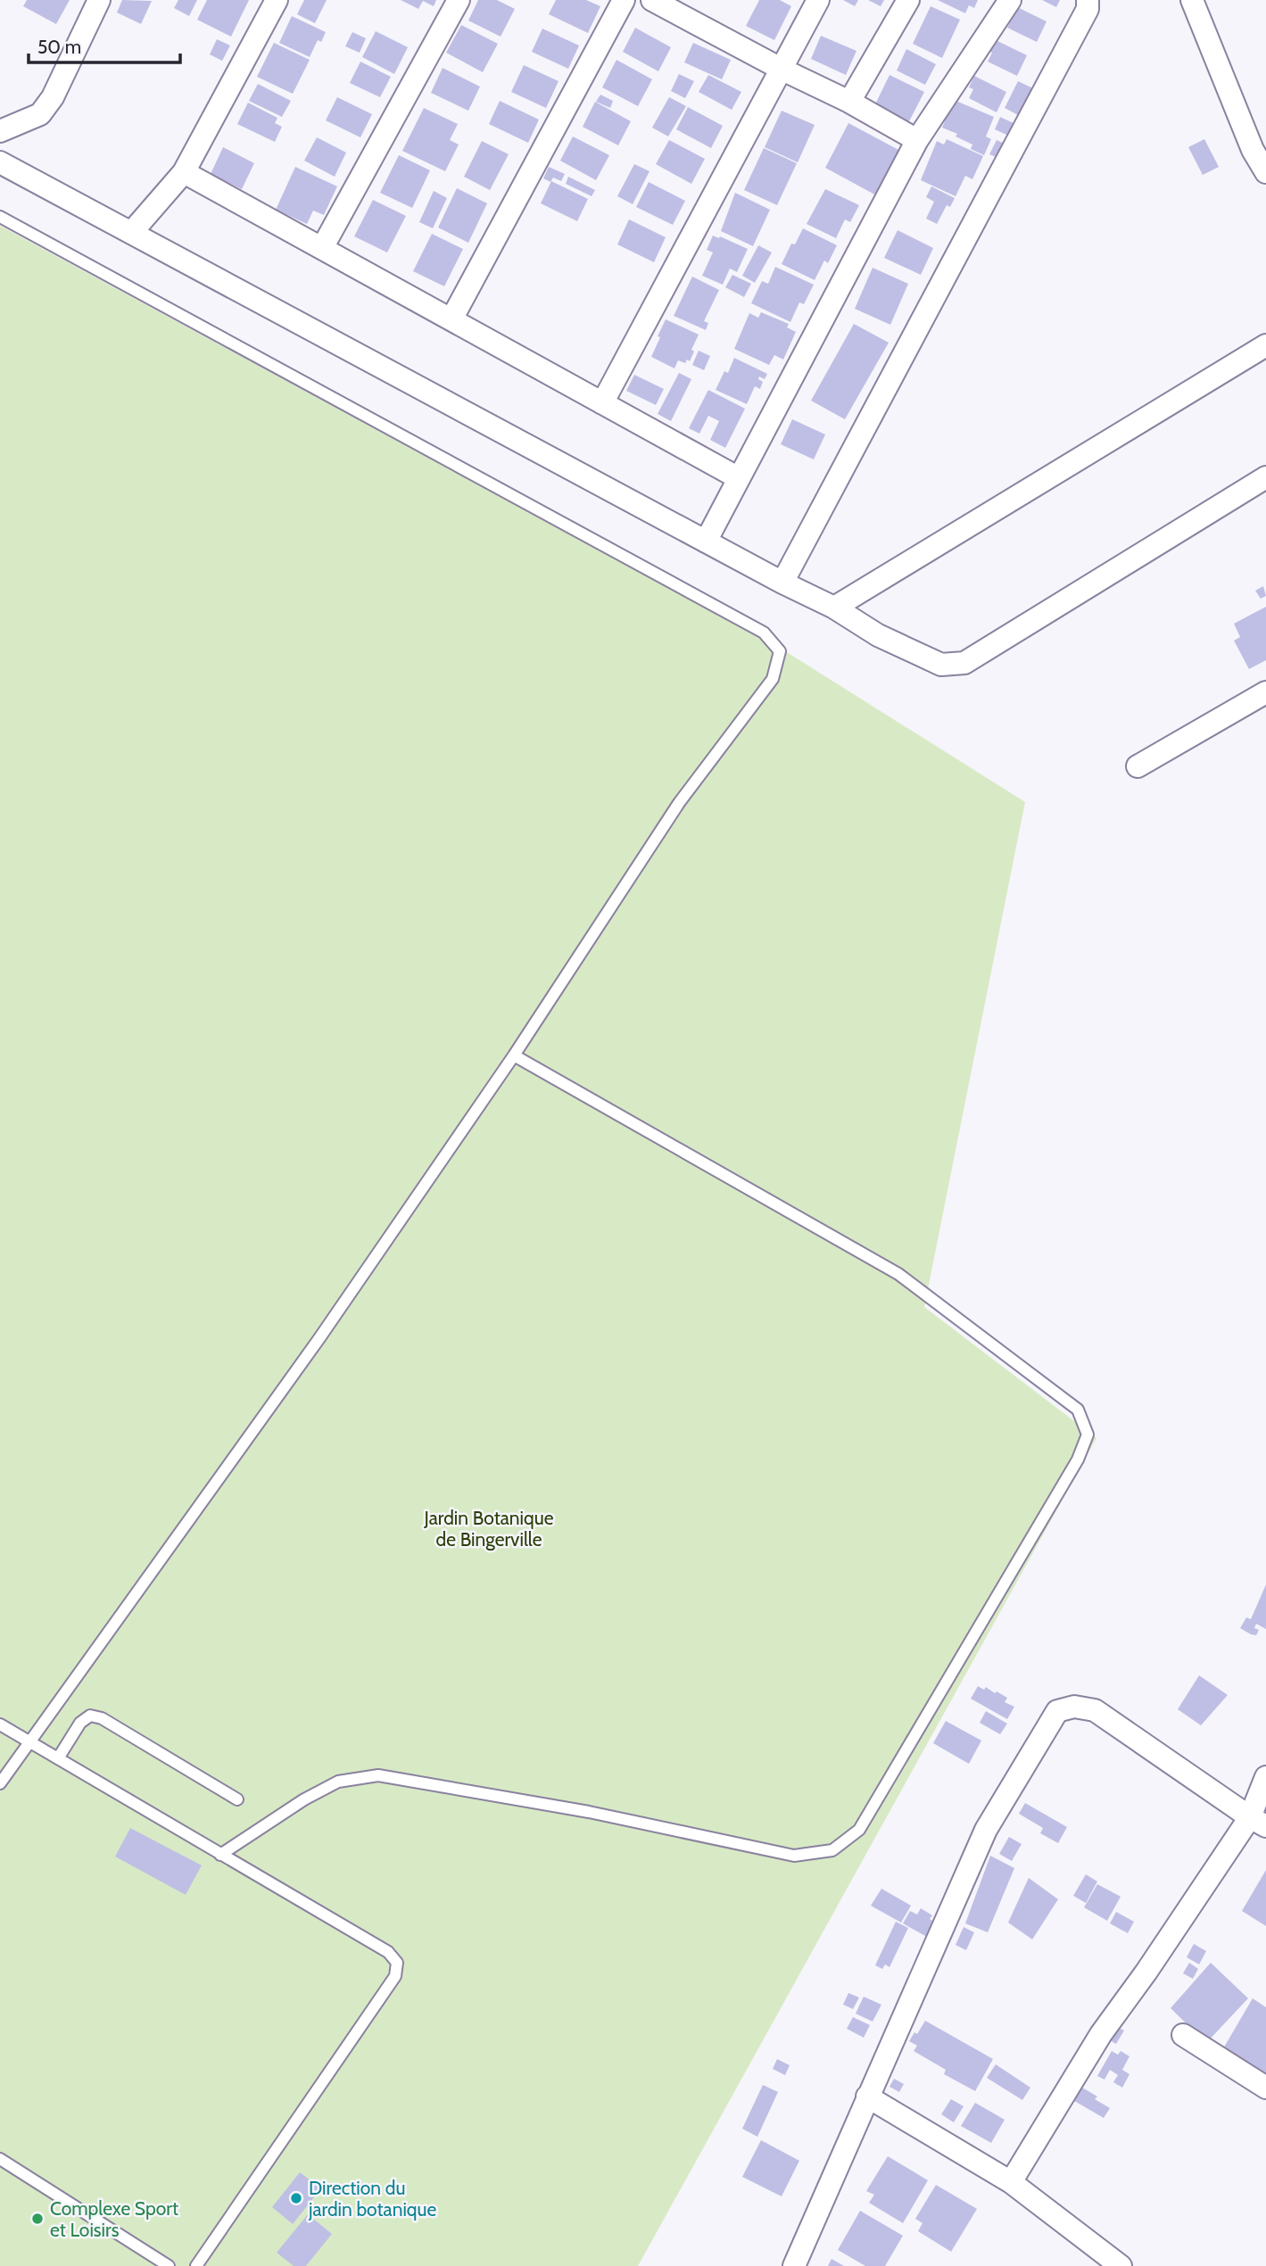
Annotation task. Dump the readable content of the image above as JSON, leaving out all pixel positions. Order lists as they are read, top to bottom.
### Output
{
  "parks": ["Jardin Botanique de Bingerville"],
  "places": ["Direction du jardin botanique", "Complexe Sport et Loisirs"],
  "scale_bar": "50 m"
}
